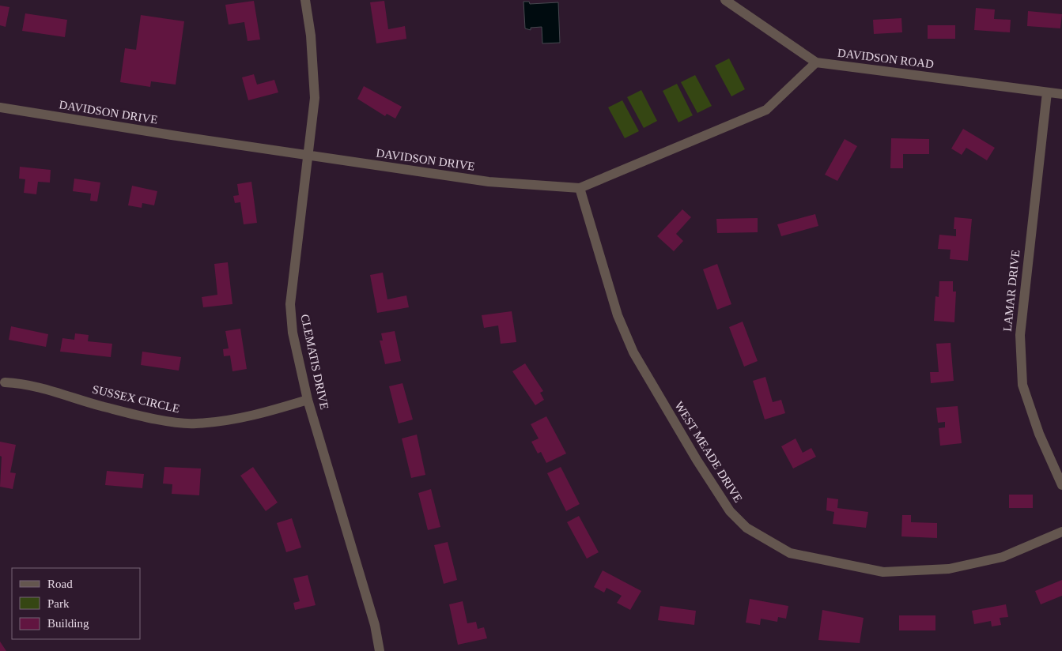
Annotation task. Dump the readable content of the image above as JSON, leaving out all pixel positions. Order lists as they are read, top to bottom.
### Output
{
  "streets": {
    "street": [
      "DAVIDSON ROAD",
      "DAVIDSON DRIVE",
      "LAMAR DRIVE",
      "CLEMATIS DRIVE",
      "SUSSEX CIRCLE",
      "WEST MEADE DRIVE"
    ]
  },
  "crossings": [
    ["DAVIDSON ROAD", "DAVIDSON DRIVE"],
    ["DAVIDSON ROAD", "LAMAR DRIVE"],
    ["DAVIDSON DRIVE", "CLEMATIS DRIVE"],
    ["DAVIDSON DRIVE", "WEST MEADE DRIVE"],
    ["CLEMATIS DRIVE", "SUSSEX CIRCLE"]
  ],
  "legend": ["Road", "Park", "Building"]
}
